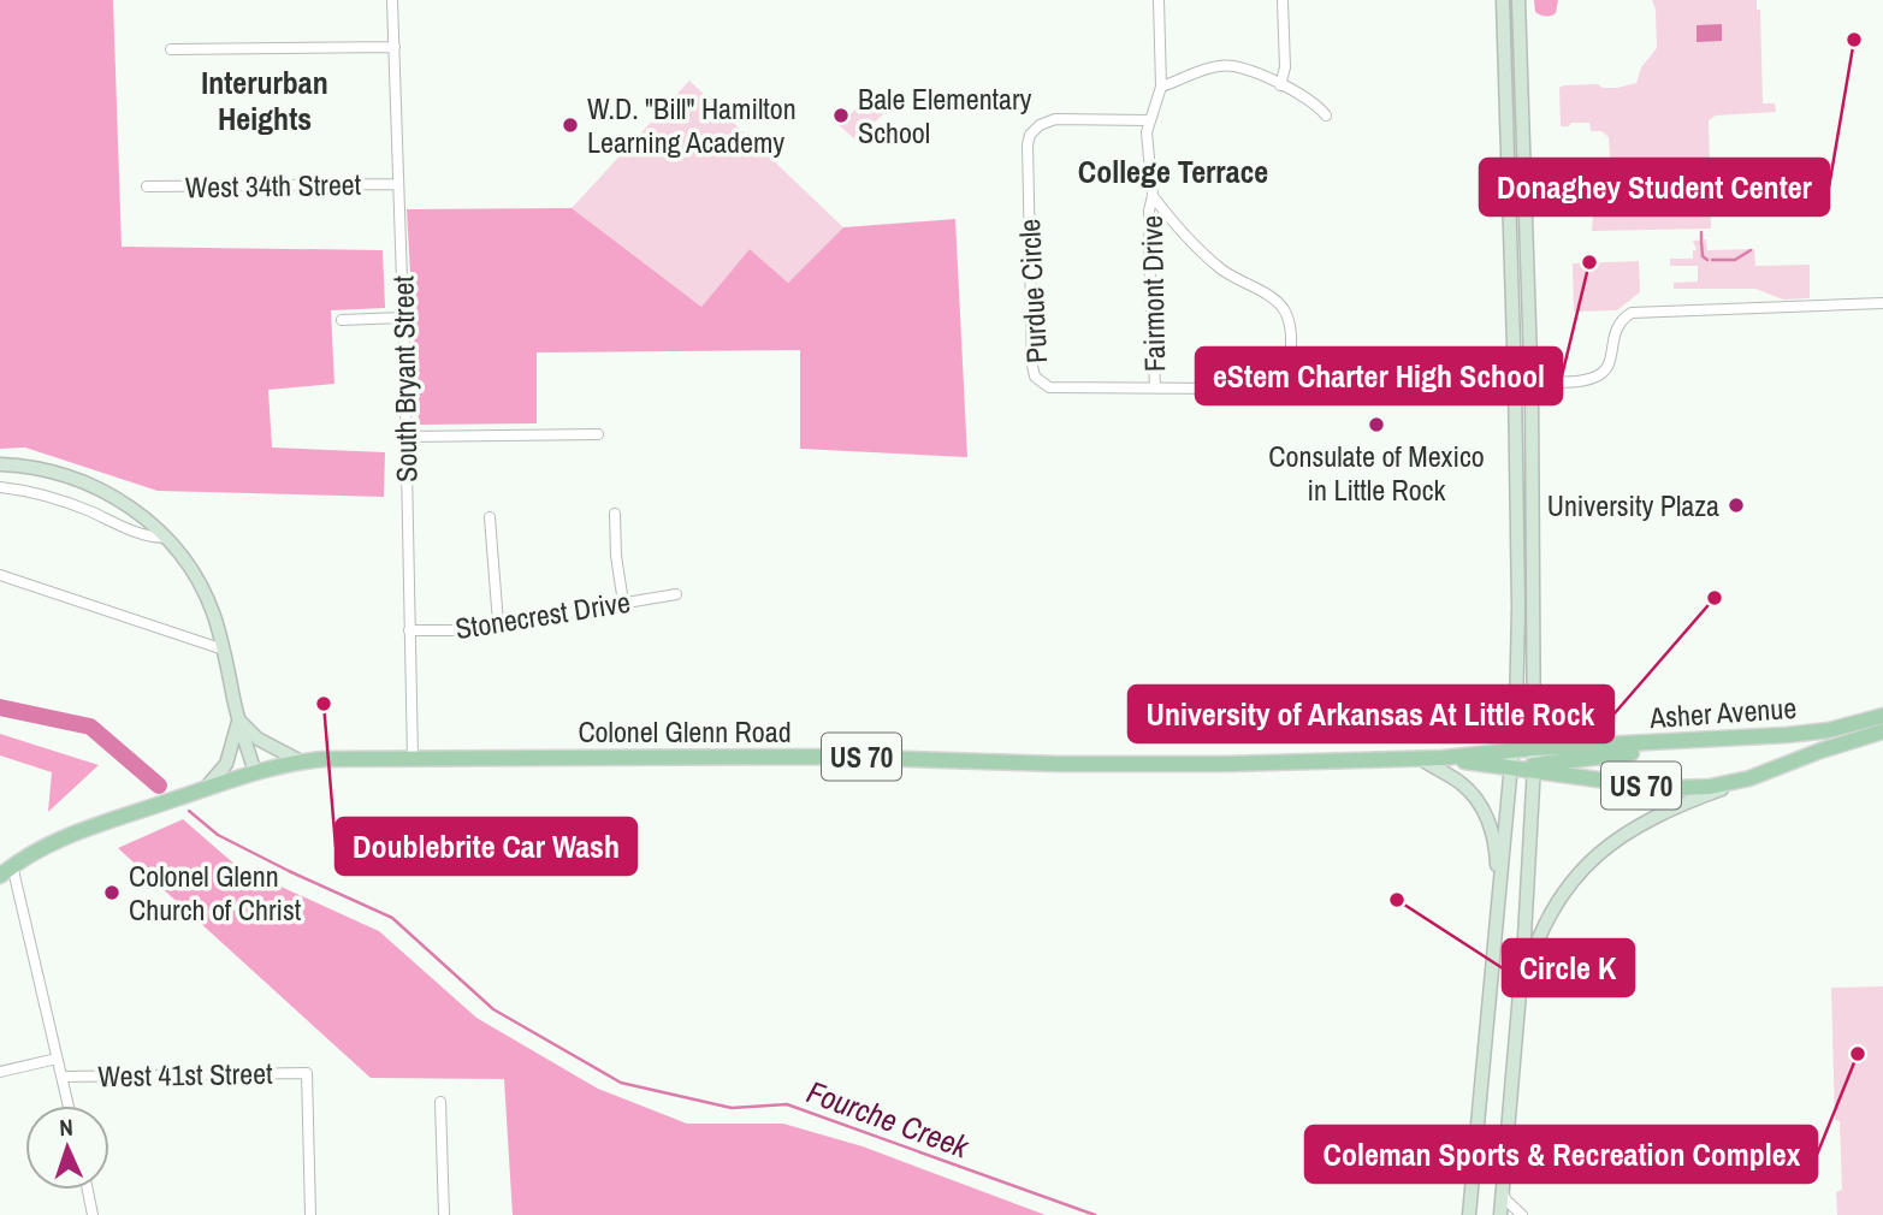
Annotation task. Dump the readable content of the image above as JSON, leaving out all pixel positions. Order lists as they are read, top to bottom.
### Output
{
  "streets": {
    "main road": ["Asher Avenue", "Colonel Glenn Road", "US 70"],
    "street": [
      "West 34th Street",
      "Purdue Circle",
      "Fairmont Drive",
      "South Bryant Street",
      "Stonecrest Drive",
      "West 41st Street"
    ]
  },
  "crossings": [
    ["West 34th Street", "South Bryant Street"],
    ["Purdue Circle", "Fairmont Drive"],
    ["South Bryant Street", "Stonecrest Drive"],
    ["South Bryant Street", "Colonel Glenn Road"],
    ["Asher Avenue", "Colonel Glenn Road"]
  ],
  "districts": ["Interurban Heights", "College Terrace"],
  "water": ["Fourche Creek"],
  "places": [
    "Donaghey Student Center",
    "Bale Elementary School",
    "W.D. \"Bill\" Hamilton Learning Academy",
    "eStem Charter High School",
    "Consulate of Mexico in Little Rock",
    "University Plaza",
    "University of Arkansas At Little Rock",
    "Doublebrite Car Wash",
    "Colonel Glenn Church of Christ",
    "Circle K",
    "Coleman Sports & Recreation Complex"
  ],
  "north": "top"
}
